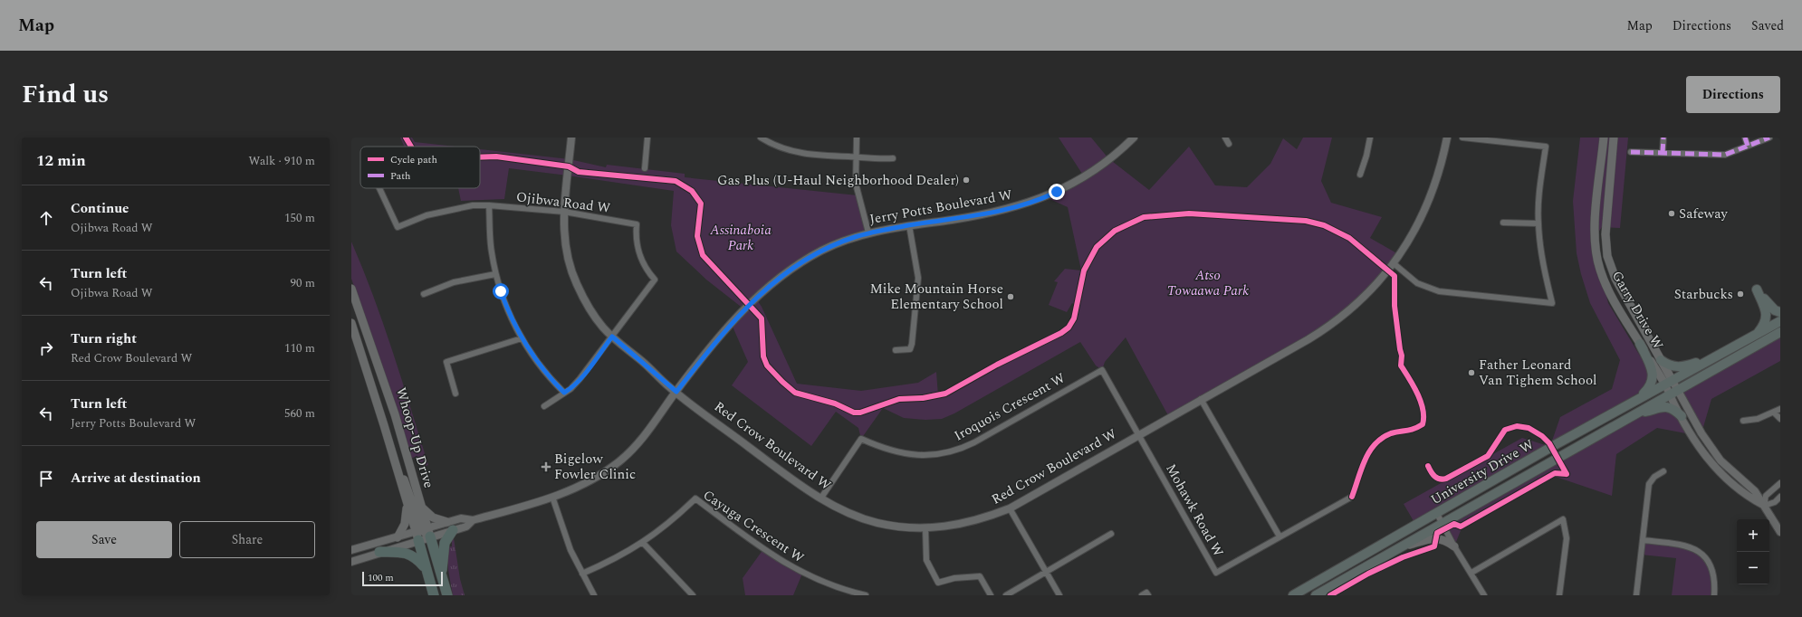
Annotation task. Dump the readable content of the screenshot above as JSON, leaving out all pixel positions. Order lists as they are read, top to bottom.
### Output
{
  "streets": {
    "highway": ["Whoop-Up Drive"],
    "main road": ["Garry Drive W", "University Drive W"],
    "street": [
      "Ojibwa Road W",
      "Jerry Potts Boulevard W",
      "Iroquois Crescent W",
      "Red Crow Boulevard W",
      "Mohawk Road W",
      "Cayuga Crescent W"
    ]
  },
  "crossings": [
    ["Ojibwa Road W", "Red Crow Boulevard W"],
    ["Jerry Potts Boulevard W", "Whoop-Up Drive"],
    ["Jerry Potts Boulevard W", "Red Crow Boulevard W"],
    ["Garry Drive W", "University Drive W"],
    ["Iroquois Crescent W", "Red Crow Boulevard W"],
    ["Iroquois Crescent W", "Mohawk Road W"],
    ["Red Crow Boulevard W", "Mohawk Road W"]
  ],
  "parks": ["Assinaboia Park", "Atso Towaawa Park"],
  "places": {
    "other": [
      "Gas Plus (U-Haul Neighborhood Dealer)",
      "Safeway",
      "Starbucks",
      "Mike Mountain Horse Elementary School",
      "Father Leonard Van Tighem School"
    ],
    "health": ["Bigelow Fowler Clinic"]
  },
  "legend": ["Cycle path", "Path"],
  "scale_bar": "100 m",
  "page": {
    "header": "Map",
    "nav": ["Map", "Directions", "Saved"],
    "title": "Find us",
    "buttons": [
      "Directions",
      ["Save", "Share"]
    ],
    "heading": ["12 min", "Walk · 910 m"],
    "list": [
      ["Continue", "Ojibwa Road W", "150 m"],
      ["Turn left", "Ojibwa Road W", "90 m"],
      ["Turn right", "Red Crow Boulevard W", "110 m"],
      ["Turn left", "Jerry Potts Boulevard W", "560 m"],
      "Arrive at destination"
    ],
    "map_buttons": ["+", "−"],
    "scale": "100 m"
  }
}
